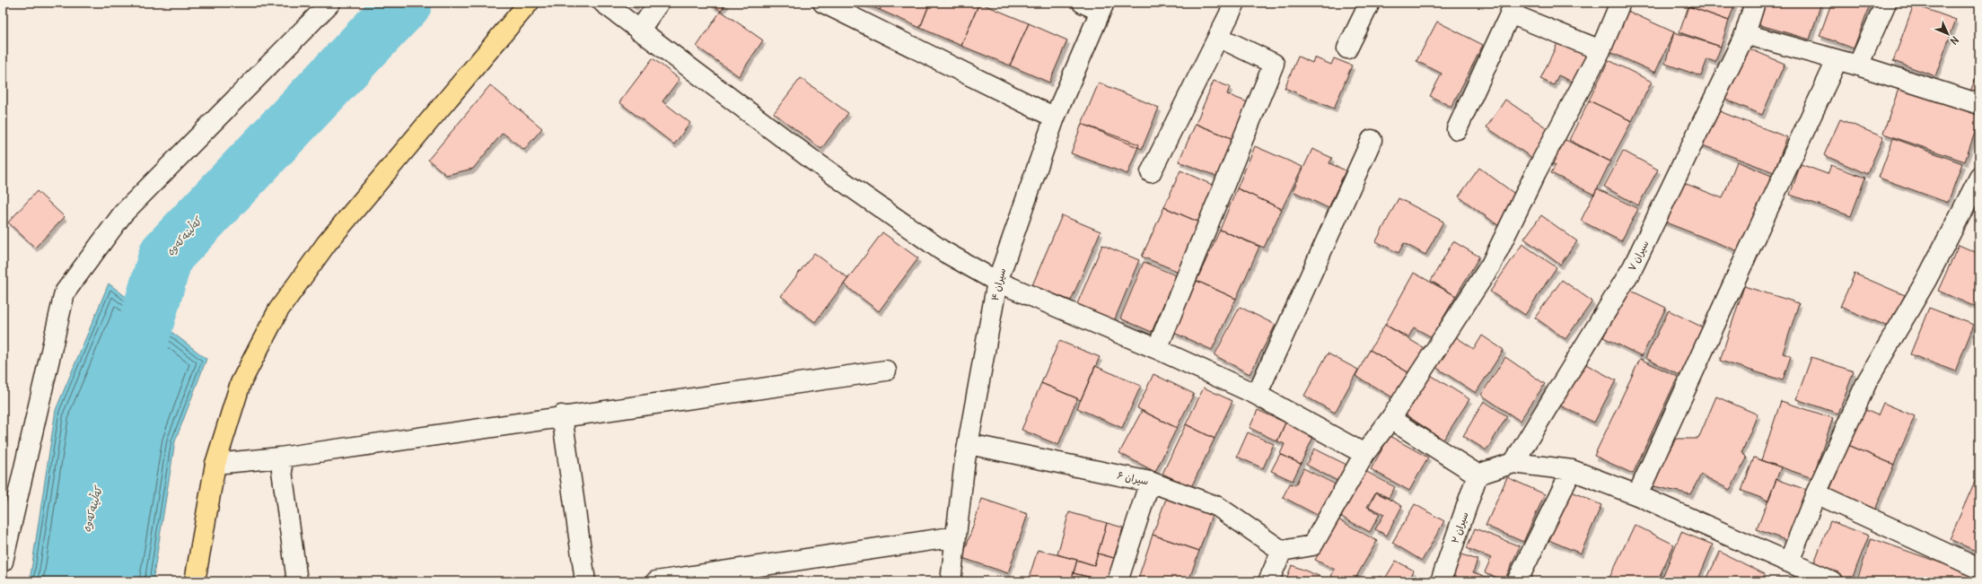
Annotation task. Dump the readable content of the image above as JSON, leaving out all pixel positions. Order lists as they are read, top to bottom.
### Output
{
  "streets": {
    "street": [
      "سیران ۷",
      "سیران ۴",
      "سیران ۶",
      "سیران ۲"
    ]
  },
  "crossings": [
    ["سیران ۴", "سیران ۶"]
  ],
  "water": ["کەڵینەکەوە"],
  "north": "bottom right"
}
